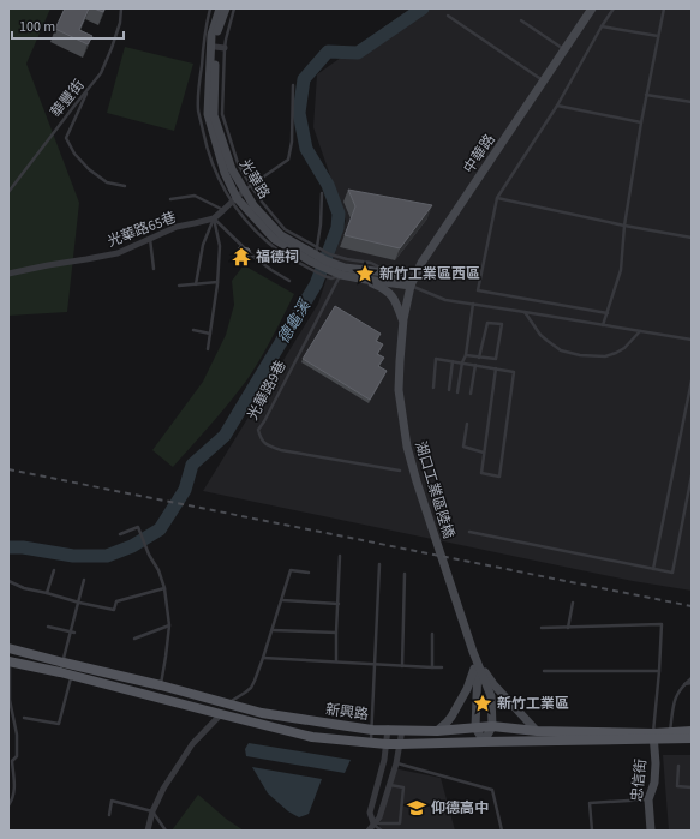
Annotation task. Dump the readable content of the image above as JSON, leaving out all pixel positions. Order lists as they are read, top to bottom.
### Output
{
  "streets": {
    "main road": ["新興路"],
    "street": [
      "中華路",
      "光華路",
      "光華路65巷",
      "湖口工業區陸橋",
      "忠信街"
    ],
    "lane": ["華豐街", "光華路9巷"]
  },
  "crossings": [
    ["中華路", "光華路"],
    ["中華路", "湖口工業區陸橋"],
    ["光華路", "光華路65巷"],
    ["光華路", "光華路9巷"],
    ["新興路", "忠信街"]
  ],
  "water": ["德龜溪"],
  "places": {
    "temple": ["福德祠"],
    "place": ["新竹工業區西區", "新竹工業區"],
    "school or university": ["仰德高中"]
  },
  "scale_bar": "100 m"
}
